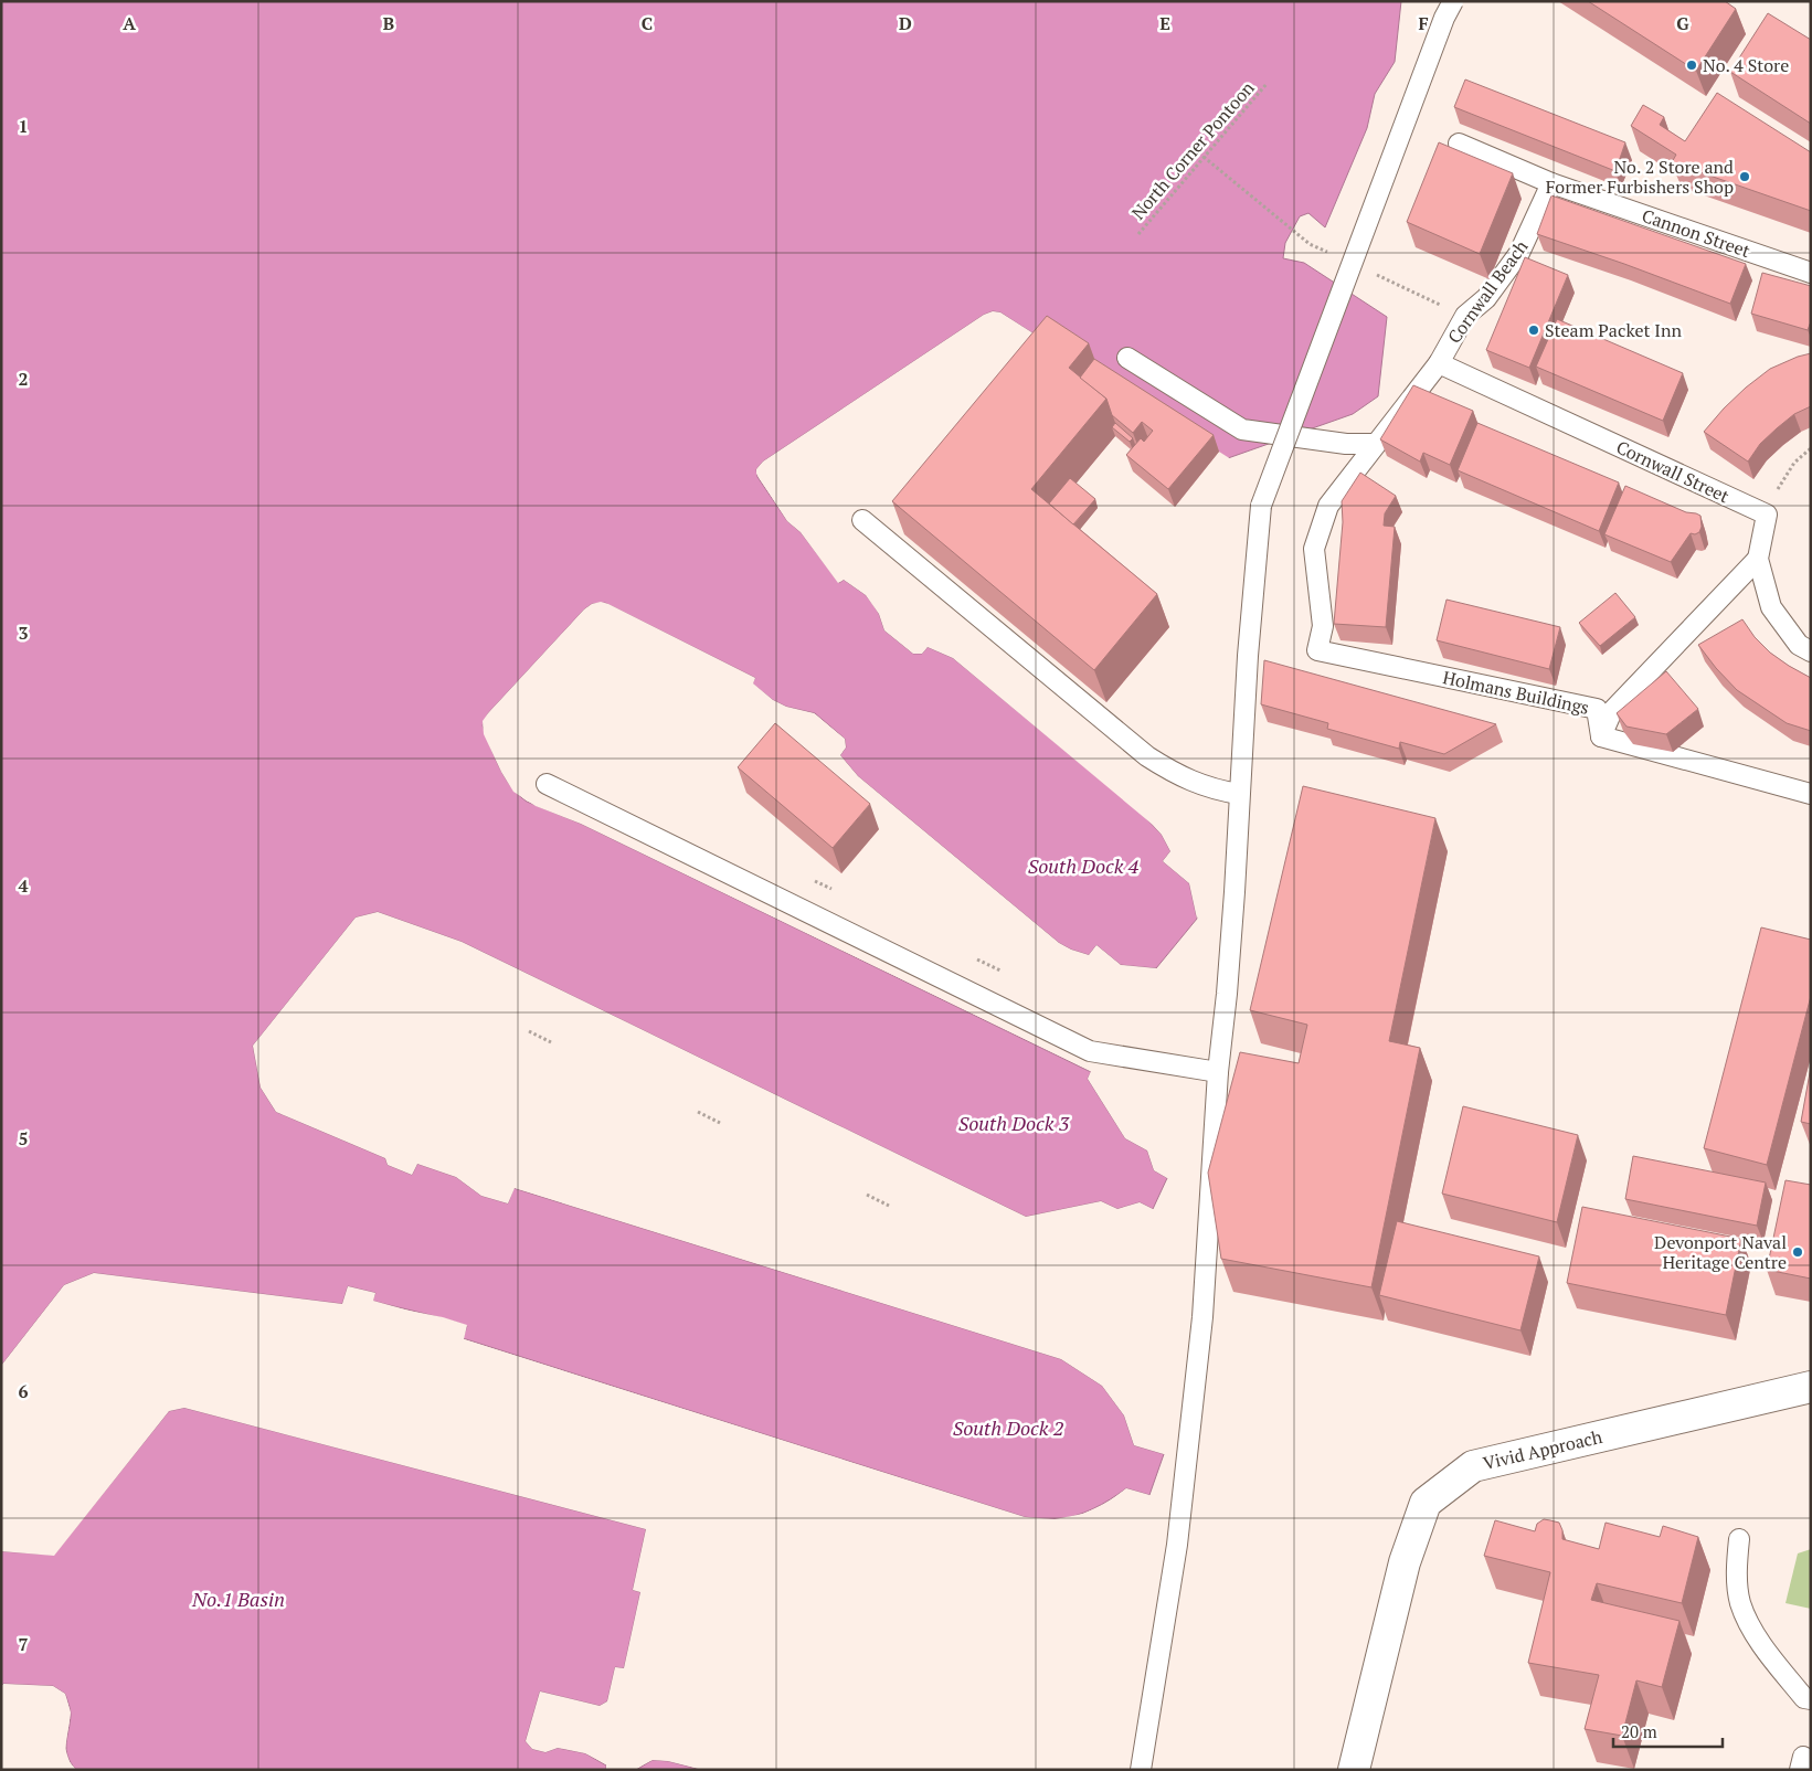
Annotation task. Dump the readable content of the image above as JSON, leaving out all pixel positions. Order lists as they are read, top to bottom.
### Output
{
  "streets": {
    "street": ["Vivid Approach"],
    "lane": [
      "Cannon Street",
      "Cornwall Beach",
      "Cornwall Street",
      "Holmans Buildings"
    ],
    "path": ["North Corner Pontoon"]
  },
  "crossings": [
    ["Cannon Street", "Cornwall Beach"],
    ["Cornwall Beach", "Cornwall Street"],
    ["Cornwall Beach", "Holmans Buildings"]
  ],
  "water": [
    "South Dock 4",
    "South Dock 3",
    "South Dock 2",
    "No.1 Basin"
  ],
  "places": [
    "No. 4 Store",
    "No. 2 Store and Former Furbishers Shop",
    "Steam Packet Inn",
    "Devonport Naval Heritage Centre"
  ],
  "scale_bar": "20 m",
  "grid": {
    "columns": [
      "A",
      "B",
      "C",
      "D",
      "E",
      "F",
      "G"
    ],
    "rows": [
      "1",
      "2",
      "3",
      "4",
      "5",
      "6",
      "7"
    ]
  }
}
